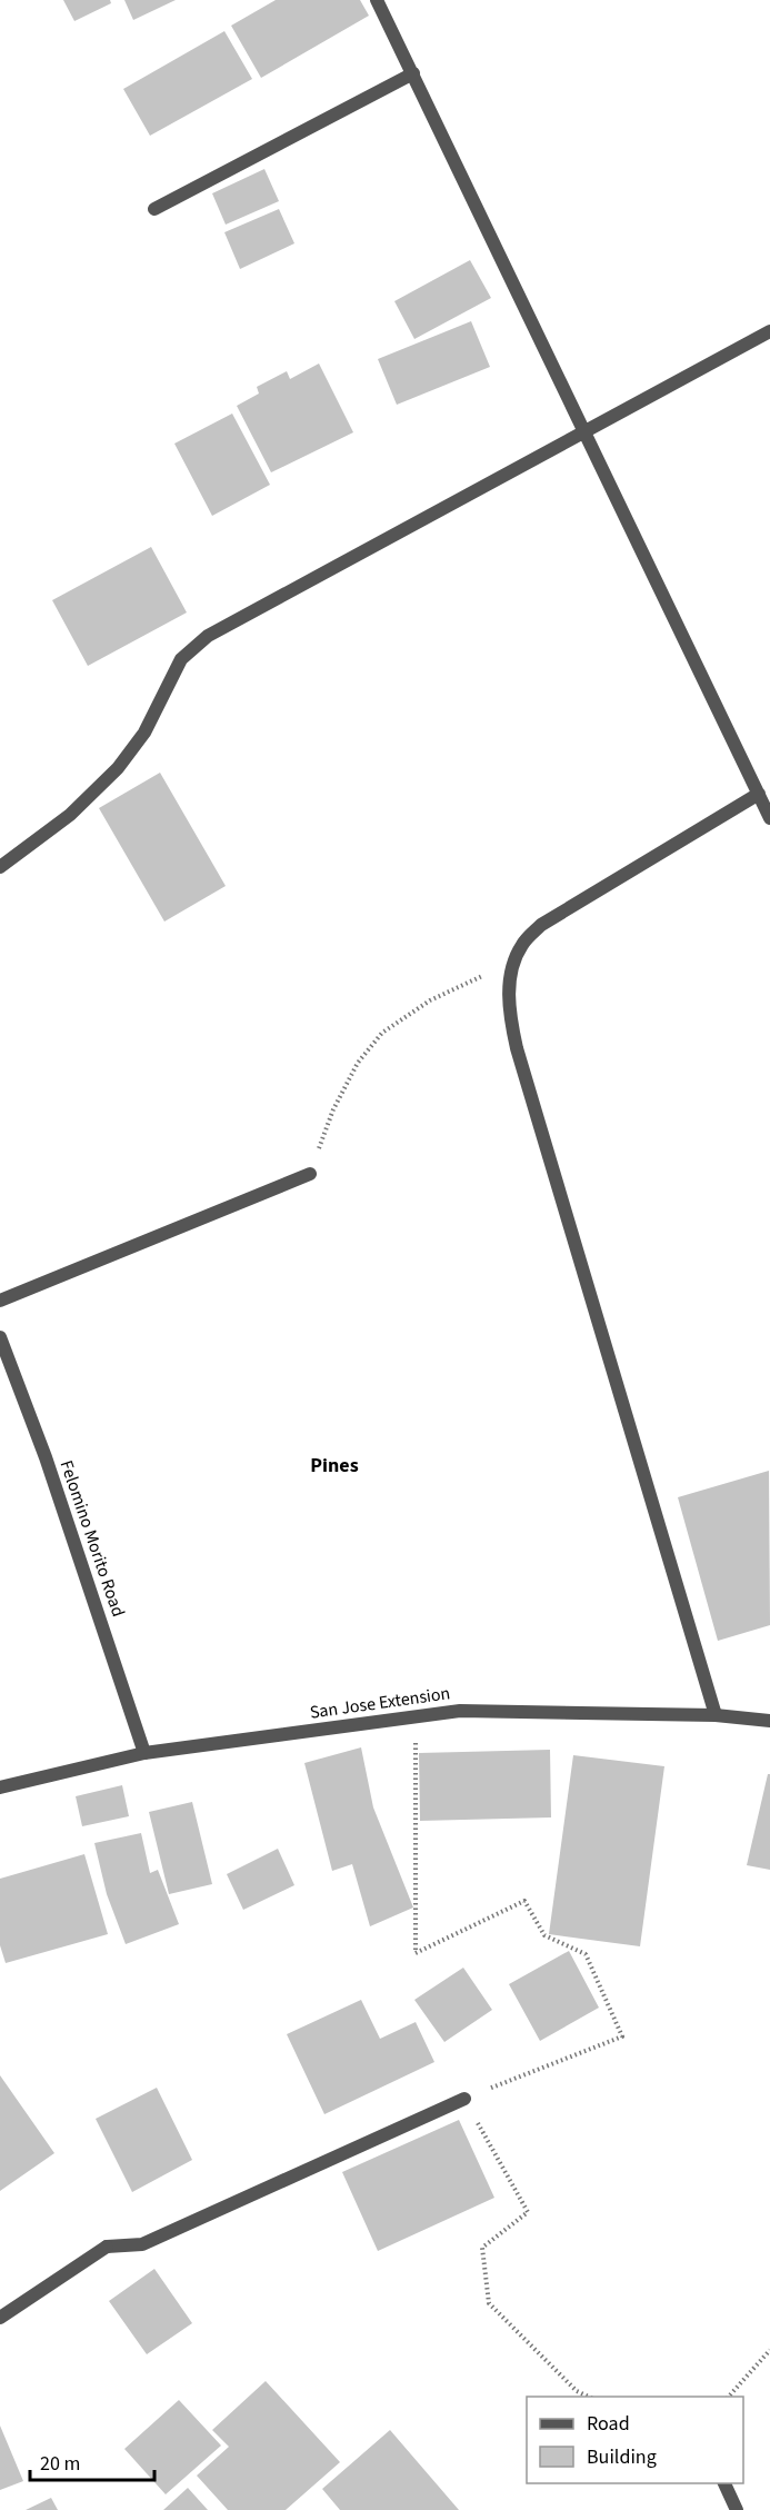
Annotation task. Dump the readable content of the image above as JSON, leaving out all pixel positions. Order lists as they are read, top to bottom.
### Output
{
  "streets": {
    "street": ["Felomino Morito Road", "San Jose Extension"]
  },
  "crossings": [
    ["Felomino Morito Road", "San Jose Extension"]
  ],
  "districts": ["Pines"],
  "legend": ["Road", "Building"],
  "scale_bar": "20 m"
}
